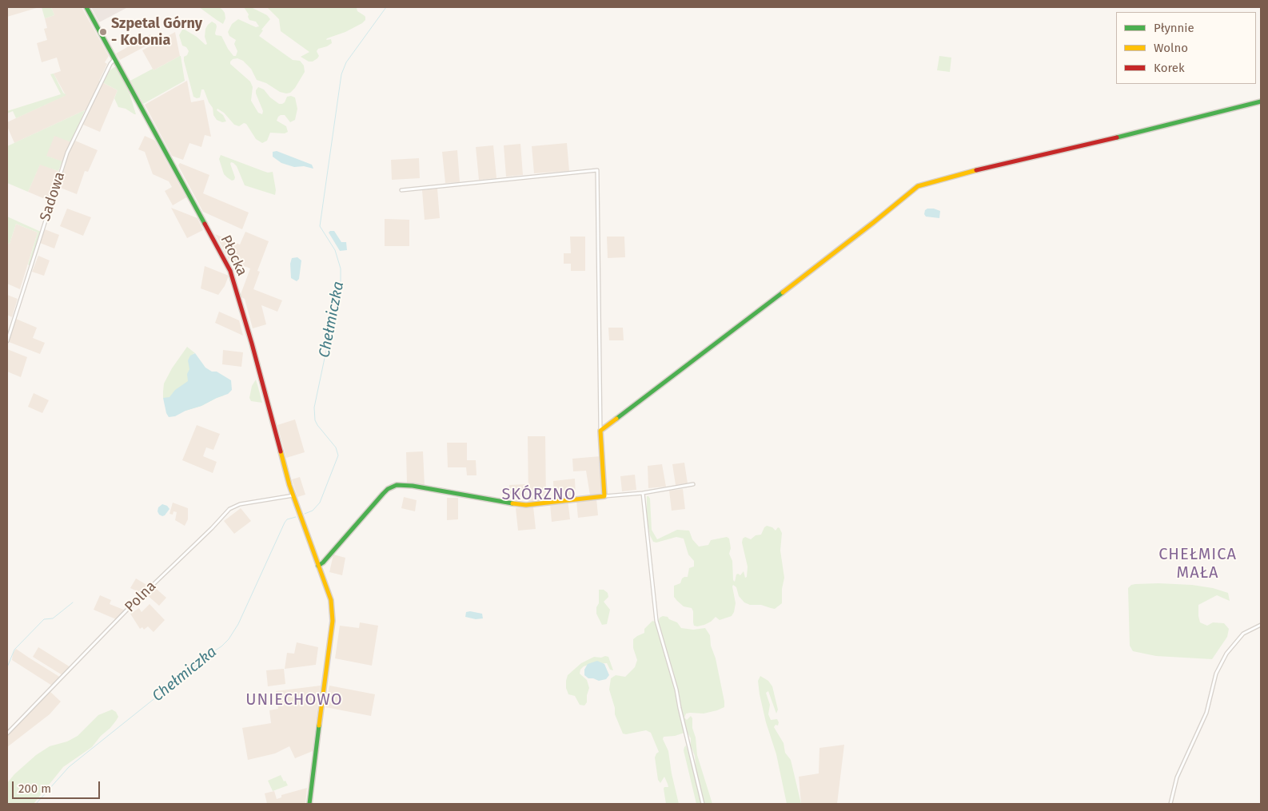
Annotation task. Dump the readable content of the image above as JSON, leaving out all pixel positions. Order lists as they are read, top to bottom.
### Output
{
  "streets": {
    "street": ["Sadowa", "Płocka", "Polna"]
  },
  "crossings": [
    ["Sadowa", "Płocka"],
    ["Płocka", "Polna"]
  ],
  "districts": ["SKÓRZNO", "CHEŁMICA MAŁA", "UNIECHOWO"],
  "water": ["Chełmiczka"],
  "places": ["Szpetal Górny - Kolonia"],
  "legend": ["Płynnie", "Wolno", "Korek"],
  "scale_bar": "200 m"
}
